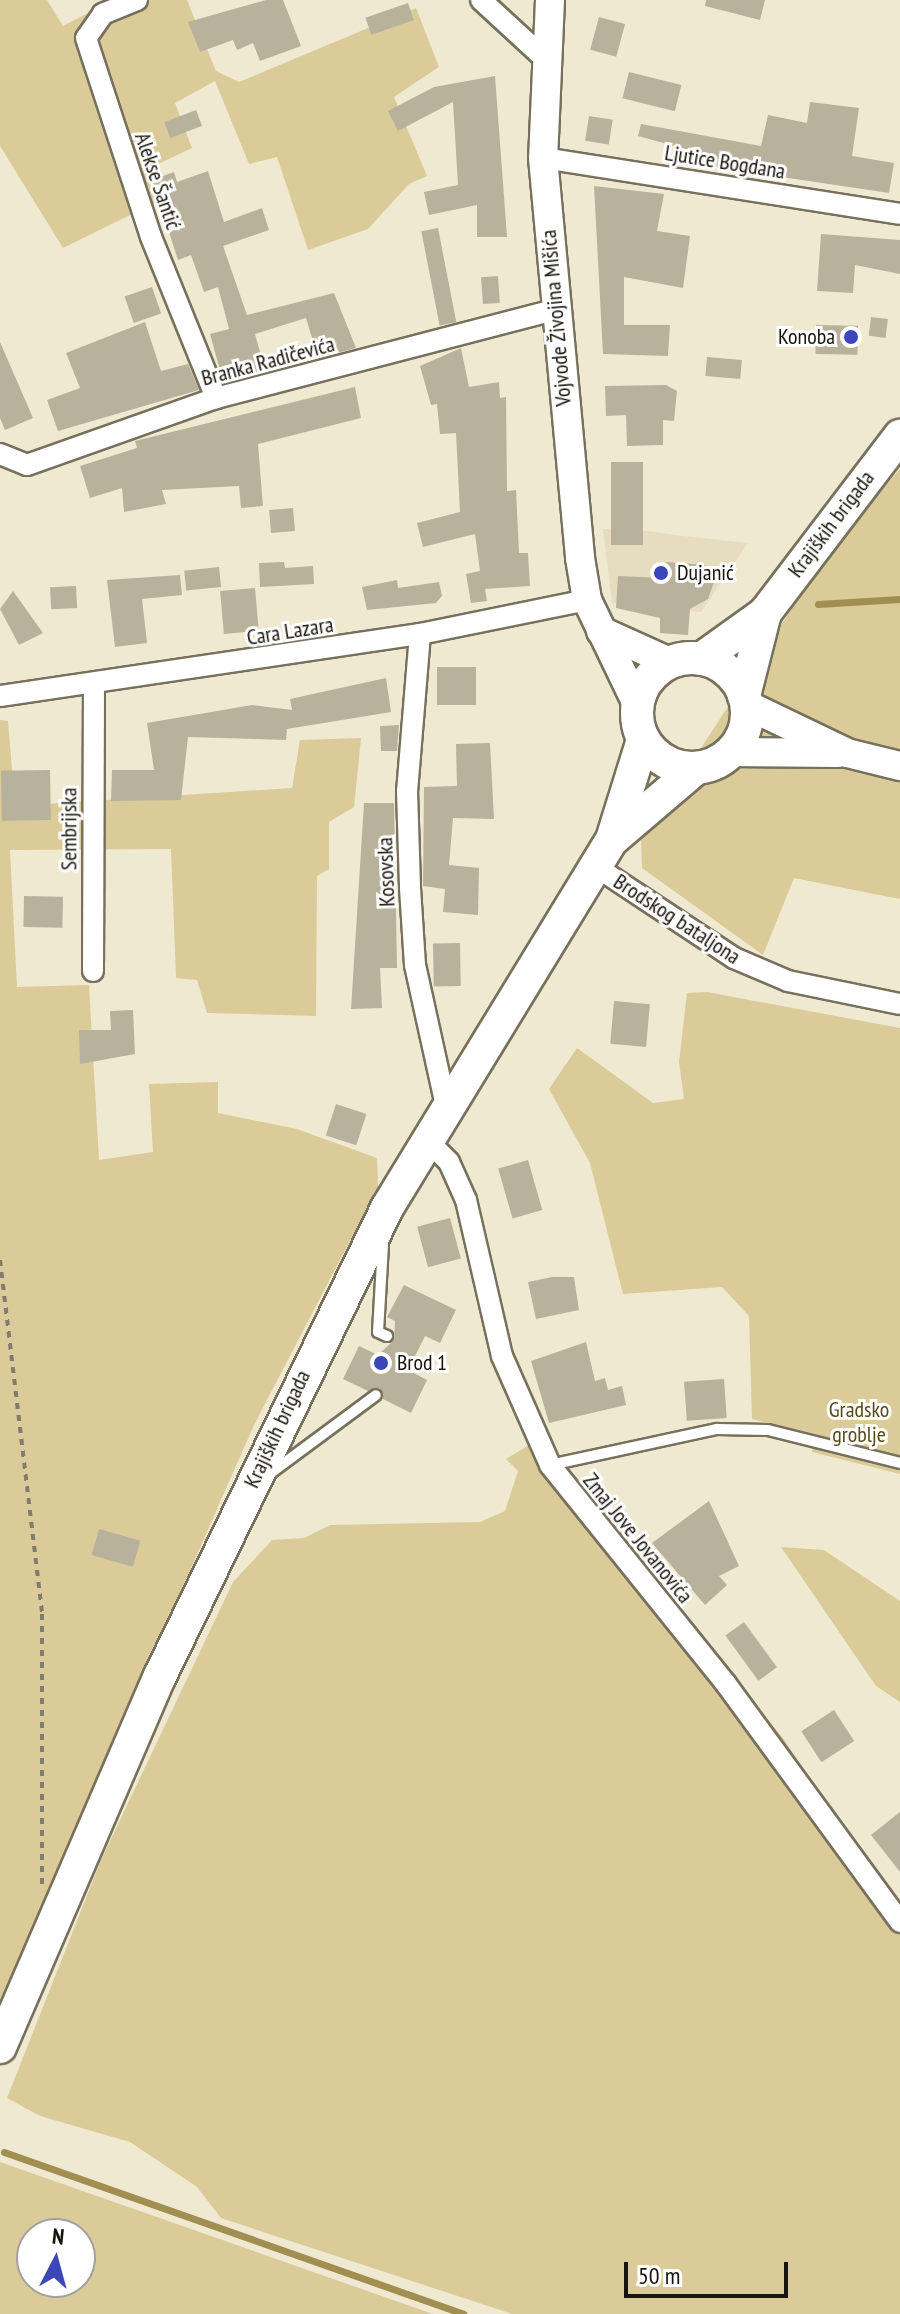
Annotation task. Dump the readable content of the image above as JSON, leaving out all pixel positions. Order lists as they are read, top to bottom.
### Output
{
  "streets": {
    "main road": ["Krajiških brigada"],
    "street": [
      "Ljutice Bogdana",
      "Alekse Šantić",
      "Vojvode Živojina Mišića",
      "Branka Radičevića",
      "Cara Lazara",
      "Sembrijska",
      "Kosovska",
      "Brodskog bataljona",
      "Zmaj Jove Jovanovića"
    ]
  },
  "crossings": [
    ["Ljutice Bogdana", "Vojvode Živojina Mišića"],
    ["Alekse Šantić", "Branka Radičevića"],
    ["Vojvode Živojina Mišića", "Branka Radičevića"],
    ["Vojvode Živojina Mišića", "Krajiških brigada"],
    ["Vojvode Živojina Mišića", "Cara Lazara"],
    ["Krajiških brigada", "Kosovska"],
    ["Krajiških brigada", "Brodskog bataljona"],
    ["Krajiških brigada", "Zmaj Jove Jovanovića"],
    ["Cara Lazara", "Sembrijska"],
    ["Cara Lazara", "Kosovska"]
  ],
  "parks": ["Gradsko groblje"],
  "places": ["Konoba", "Dujanić", "Brod 1"],
  "scale_bar": "50 m",
  "north": "top"
}
